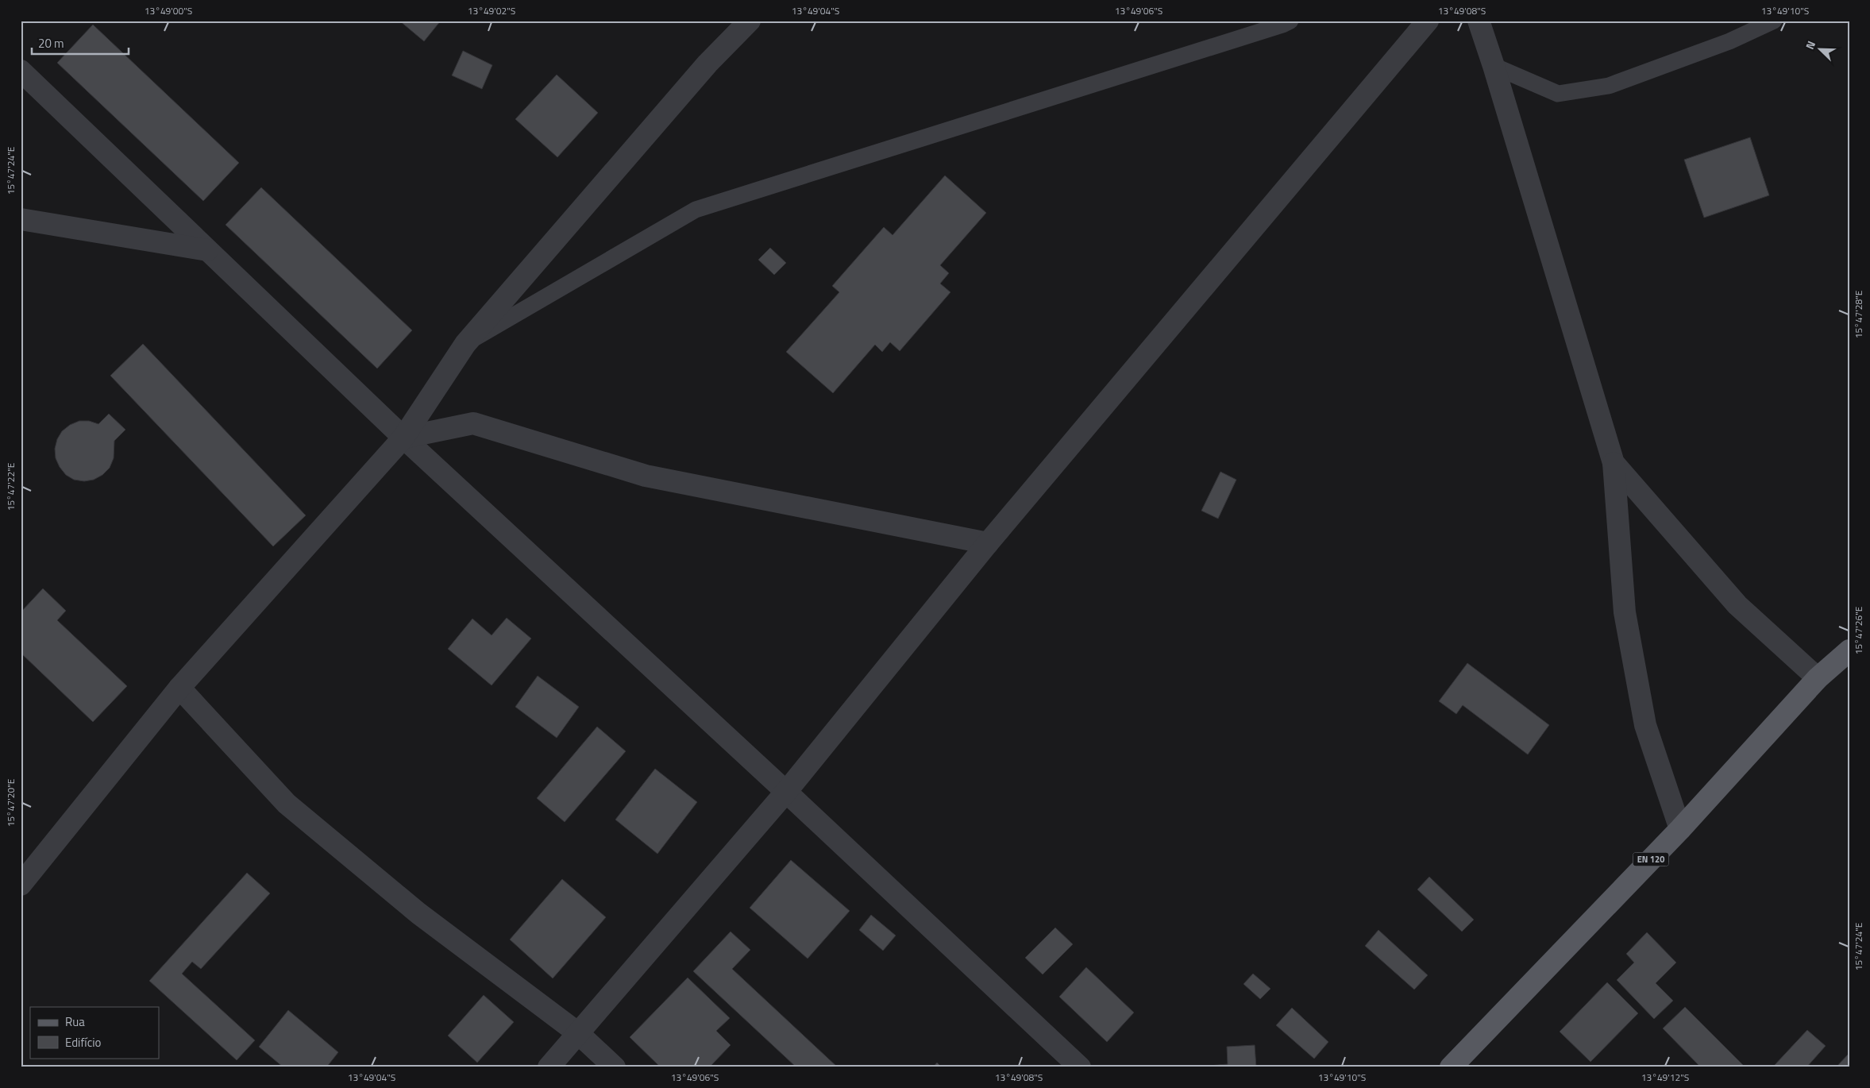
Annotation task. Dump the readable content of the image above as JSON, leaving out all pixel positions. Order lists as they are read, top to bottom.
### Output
{
  "streets": {
    "main road": ["EN 120"]
  },
  "legend": ["Rua", "Edifício"],
  "scale_bar": "20 m",
  "north": "top left",
  "coordinates": [
    "13°49'00\"S",
    "13°49'02\"S",
    "13°49'04\"S",
    "13°49'06\"S",
    "13°49'08\"S",
    "13°49'10\"S",
    "15°47'24\"E",
    "15°47'28\"E",
    "15°47'22\"E",
    "15°47'26\"E",
    "15°47'20\"E",
    "13°49'12\"S"
  ]
}
